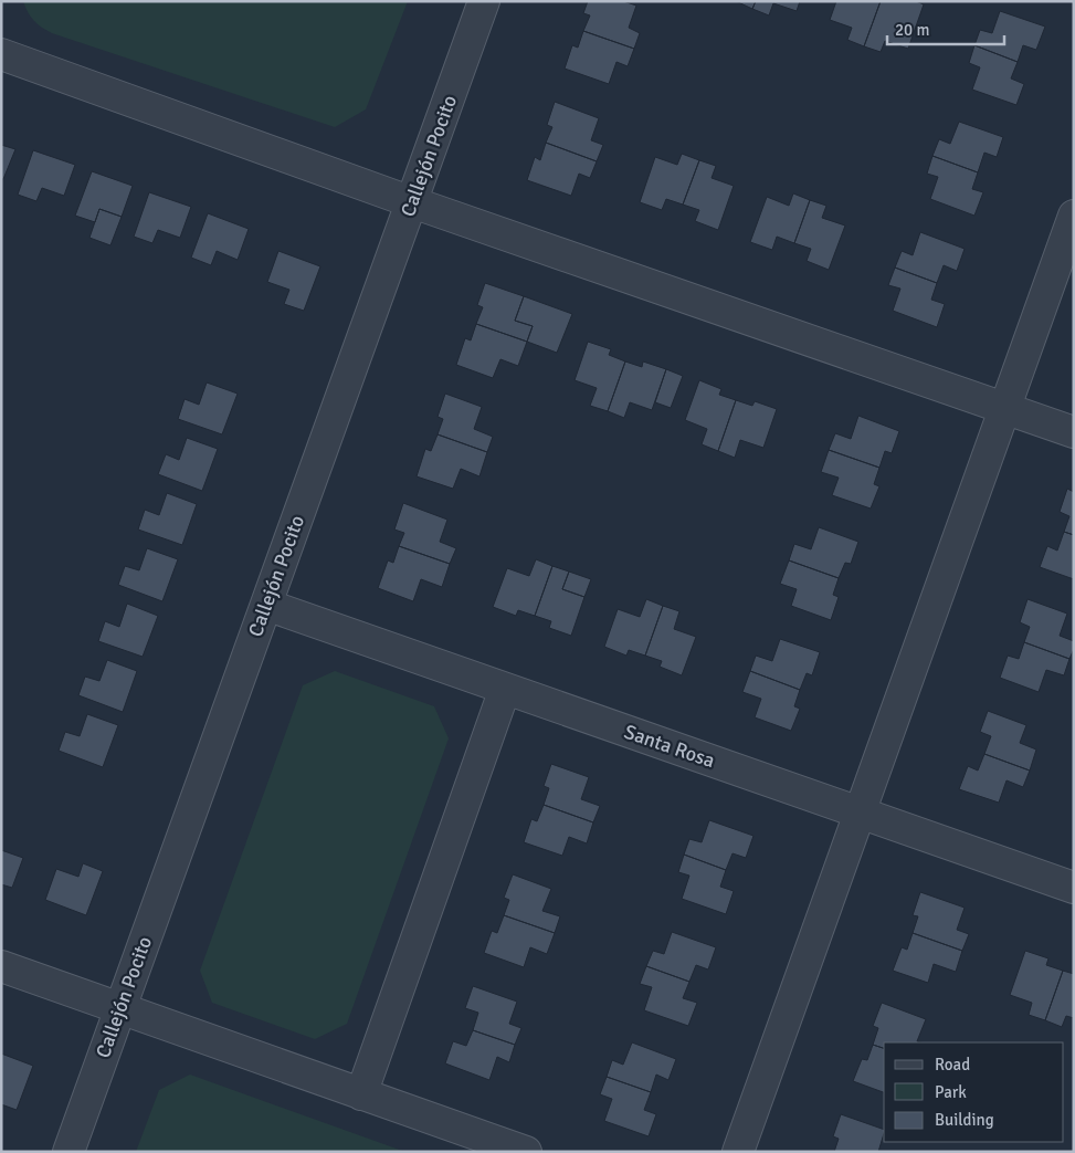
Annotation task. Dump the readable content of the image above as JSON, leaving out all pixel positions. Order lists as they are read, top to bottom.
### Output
{
  "streets": {
    "street": ["Callejón Pocito", "Santa Rosa"]
  },
  "crossings": [
    ["Callejón Pocito", "Santa Rosa"]
  ],
  "legend": ["Road", "Park", "Building"],
  "scale_bar": "20 m"
}
